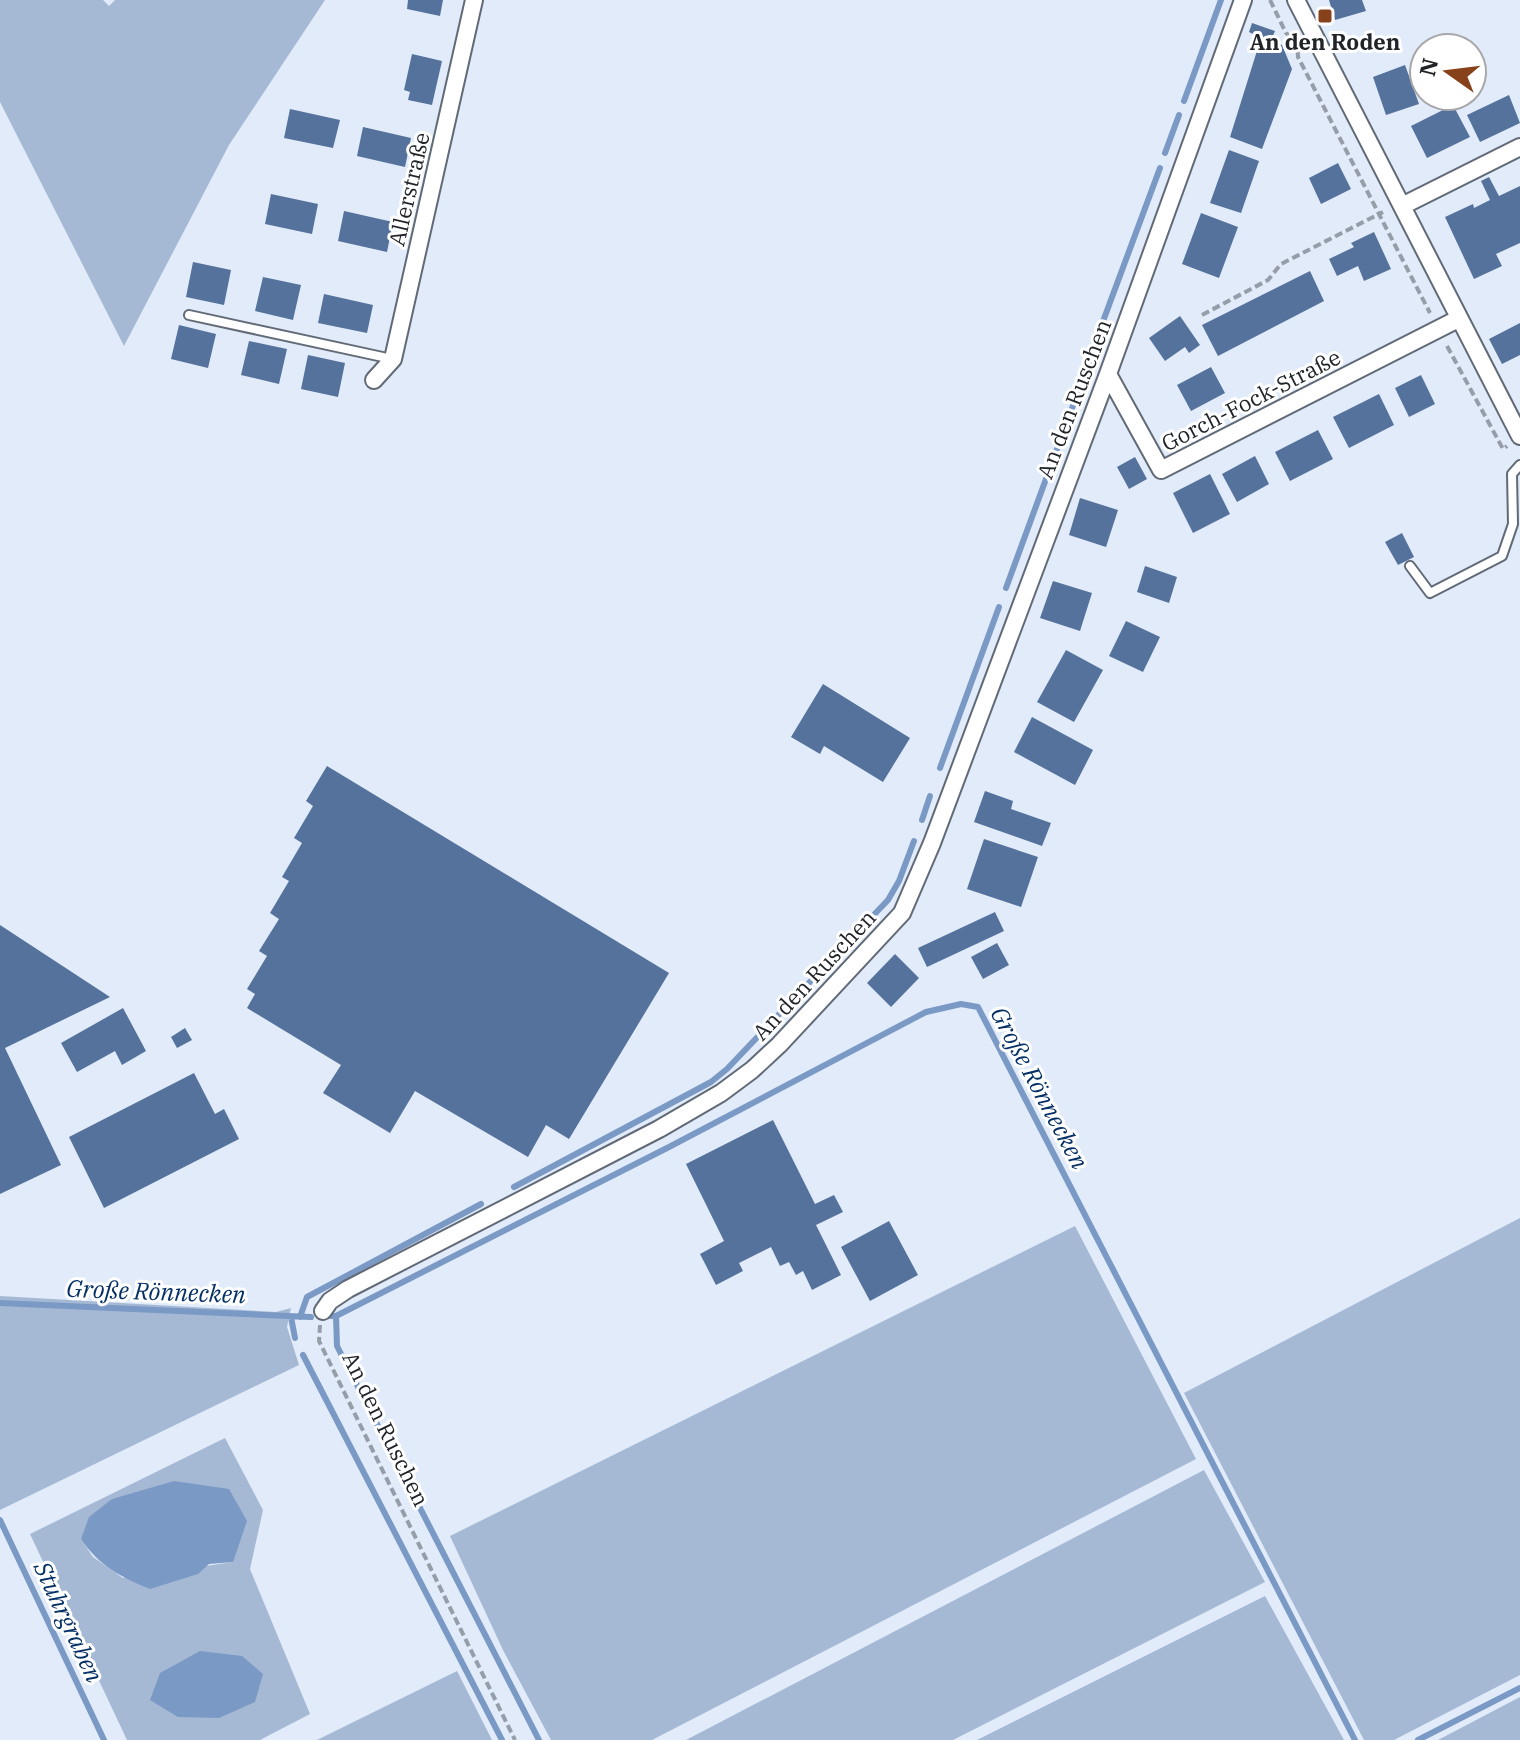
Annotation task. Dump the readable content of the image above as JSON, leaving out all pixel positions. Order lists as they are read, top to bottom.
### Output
{
  "streets": {
    "street": ["Allerstraße", "An den Ruschen", "Gorch-Fock-Straße"]
  },
  "crossings": [
    ["An den Ruschen", "Gorch-Fock-Straße"]
  ],
  "water": ["Große Rönnecken", "Stuhrgraben"],
  "places": {
    "transit": ["An den Roden"]
  },
  "north": "left"
}
